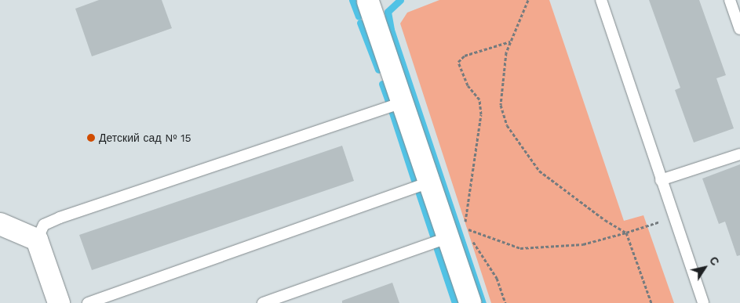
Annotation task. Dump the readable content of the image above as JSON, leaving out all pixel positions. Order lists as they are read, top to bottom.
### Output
{
  "places": ["Детский сад № 15"],
  "north": "top right"
}
